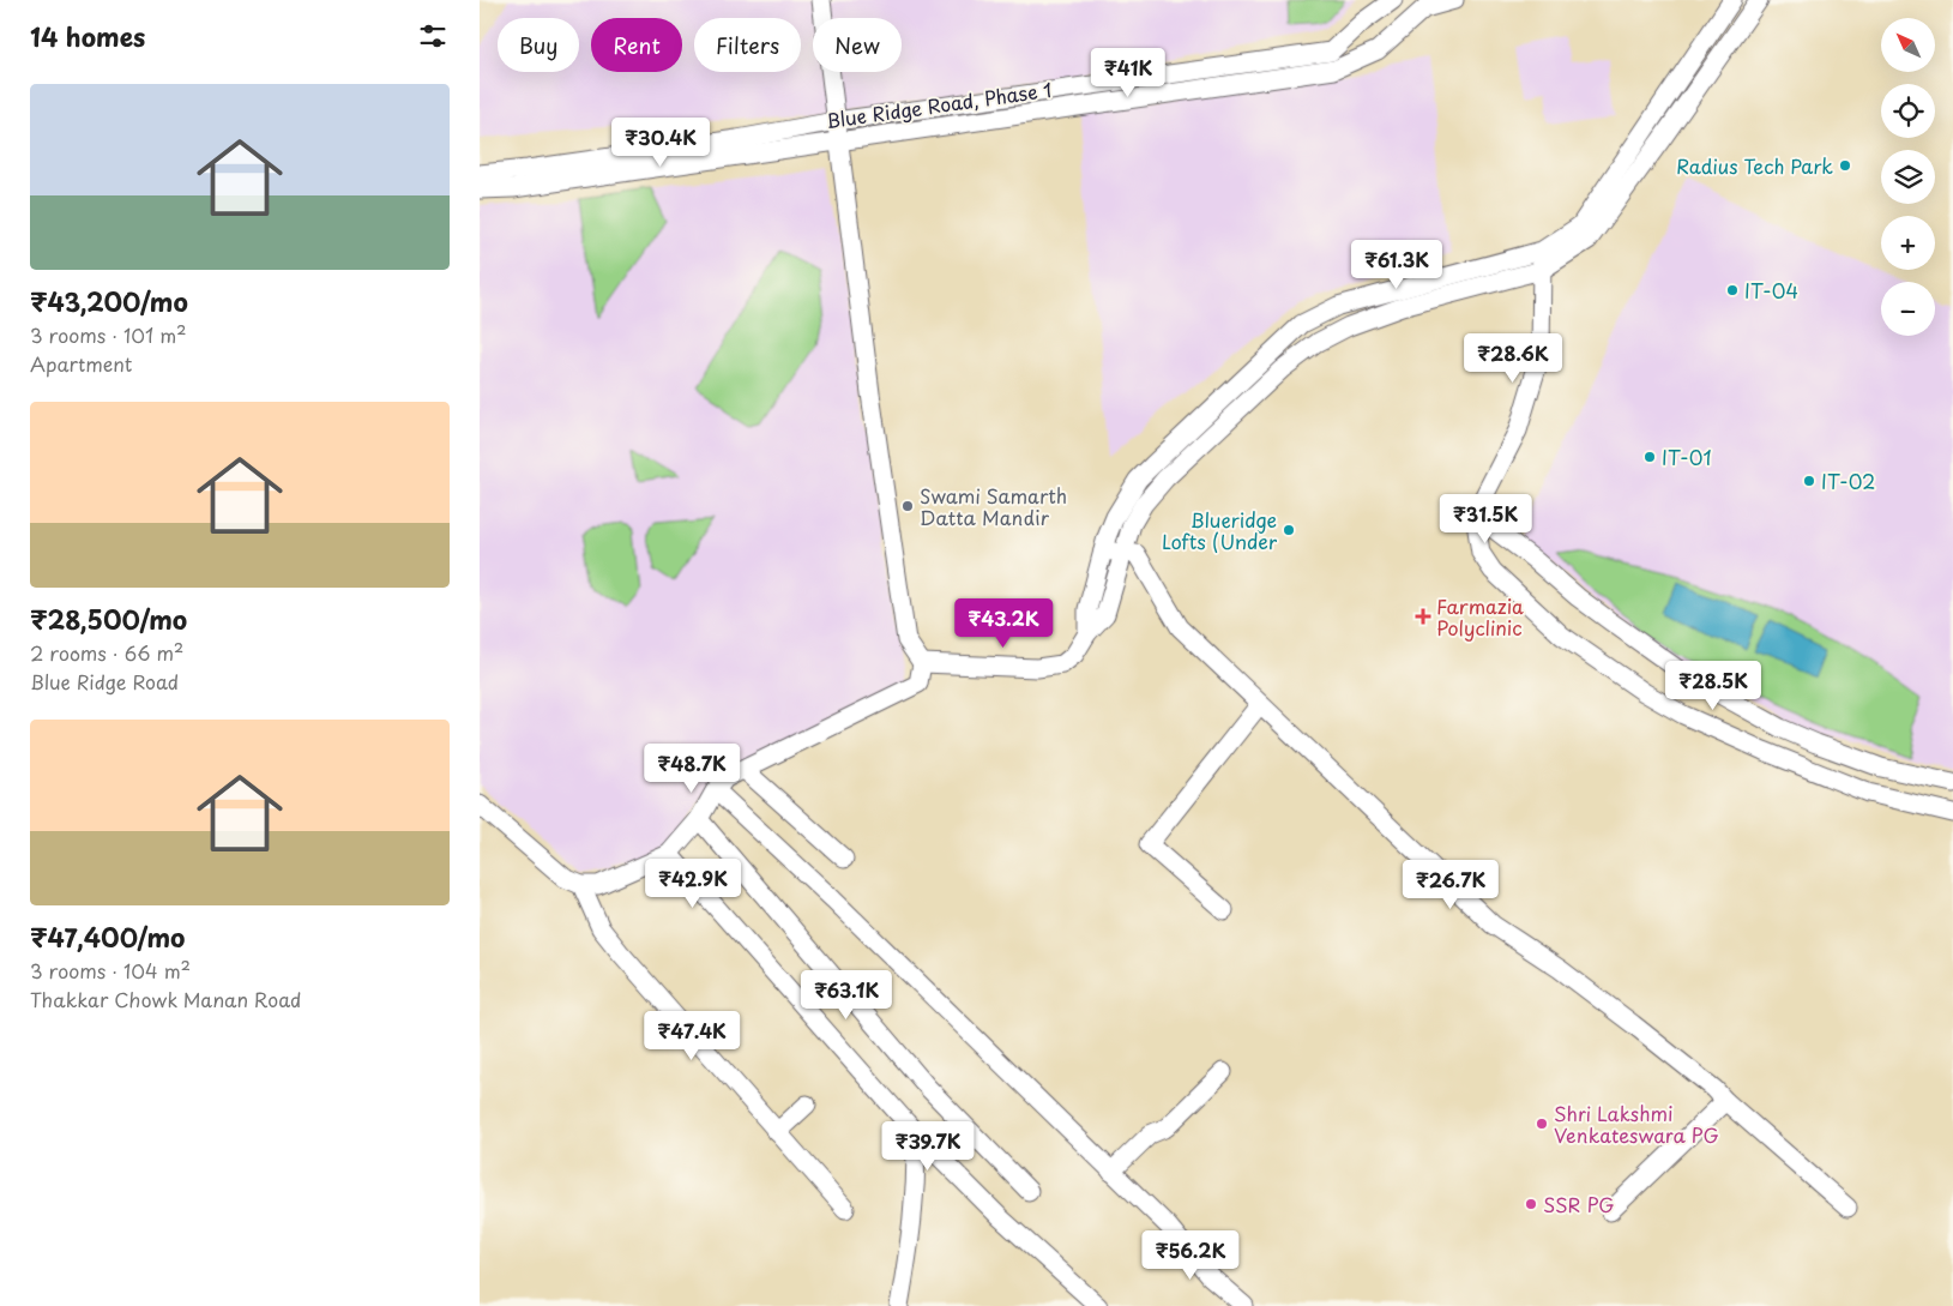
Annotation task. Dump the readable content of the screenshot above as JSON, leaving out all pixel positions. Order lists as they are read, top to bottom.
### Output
{
  "streets": {
    "street": ["Blue Ridge Road, Phase 1"]
  },
  "places": {
    "other": [
      "Radius Tech Park",
      "IT-04",
      "IT-01",
      "IT-02",
      "Swami Samarth Datta Mandir",
      "Blueridge Lofts (Under",
      "Shri Lakshmi Venkateswara PG",
      "SSR PG"
    ],
    "health": ["Farmazia Polyclinic"]
  },
  "north": "top left",
  "page": {
    "heading": "14 homes",
    "map_buttons": ["+", "−"],
    "chip": [
      "Buy",
      "Rent",
      "Filters",
      "New"
    ],
    "price": [
      "₹41K",
      "₹30.4K",
      "₹61.3K",
      "₹28.6K",
      "₹31.5K",
      "₹43.2K",
      "₹28.5K",
      "₹48.7K",
      "₹42.9K",
      "₹26.7K",
      "₹63.1K",
      "₹47.4K",
      "₹39.7K",
      "₹56.2K"
    ],
    "list": [
      {
        "name": "₹43,200/mo",
        "note": "3 rooms · 101 m² · Apartment"
      },
      {
        "name": "₹28,500/mo",
        "note": "2 rooms · 66 m² · Blue Ridge Road"
      },
      {
        "name": "₹47,400/mo",
        "note": "3 rooms · 104 m² · Thakkar Chowk Manan Road"
      }
    ]
  }
}
